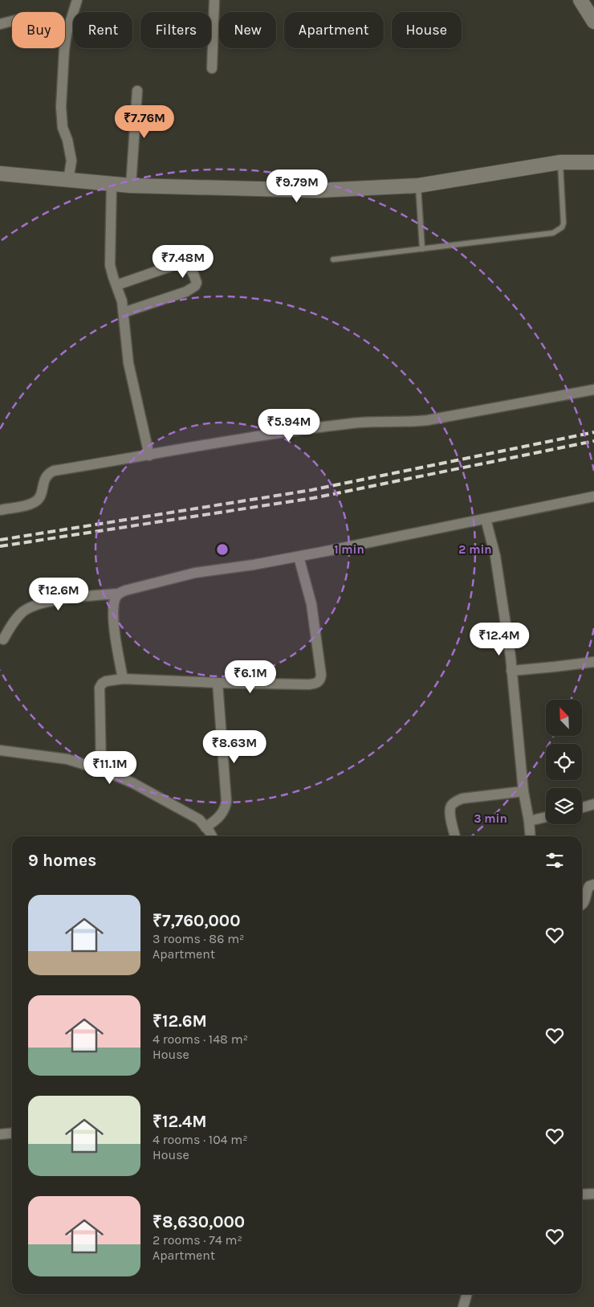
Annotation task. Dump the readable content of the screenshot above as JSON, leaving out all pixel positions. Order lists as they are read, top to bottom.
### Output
{
  "north": "top left",
  "page": {
    "chip": [
      "Buy",
      "Rent",
      "Filters",
      "New",
      "Apartment",
      "House"
    ],
    "price": [
      "₹7.76M",
      "₹9.79M",
      "₹7.48M",
      "₹5.94M",
      "₹12.6M",
      "₹12.4M",
      "₹6.1M",
      "₹8.63M",
      "₹11.1M"
    ],
    "heading": "9 homes",
    "list": [
      {
        "name": "₹7,760,000",
        "note": "3 rooms · 86 m² · Apartment"
      },
      {
        "name": "₹12.6M",
        "note": "4 rooms · 148 m² · House"
      },
      {
        "name": "₹12.4M",
        "note": "4 rooms · 104 m² · House"
      },
      {
        "name": "₹8,630,000",
        "note": "2 rooms · 74 m² · Apartment"
      }
    ]
  },
  "rings": ["1 min", "2 min", "3 min"]
}
